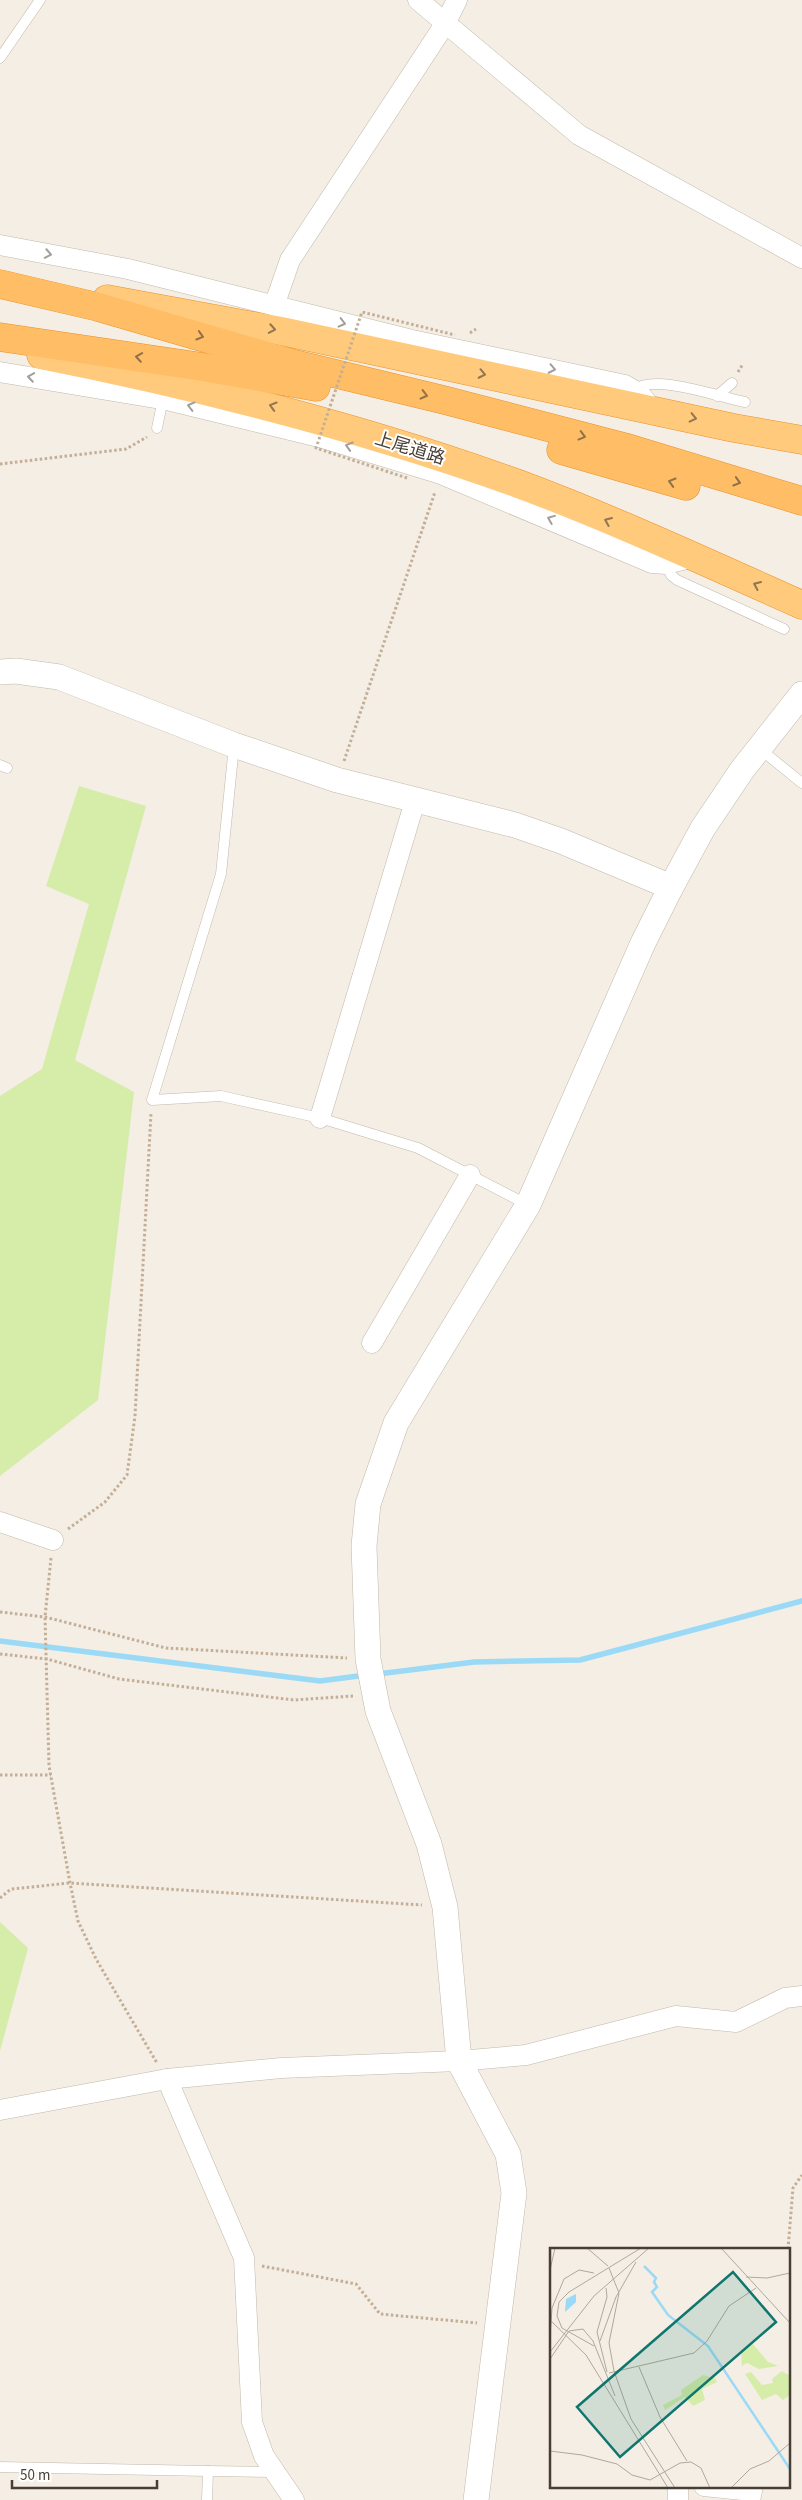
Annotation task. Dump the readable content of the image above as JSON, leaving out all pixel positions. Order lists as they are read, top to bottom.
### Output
{
  "streets": {
    "highway": ["上尾道路"]
  },
  "scale_bar": "50 m"
}
